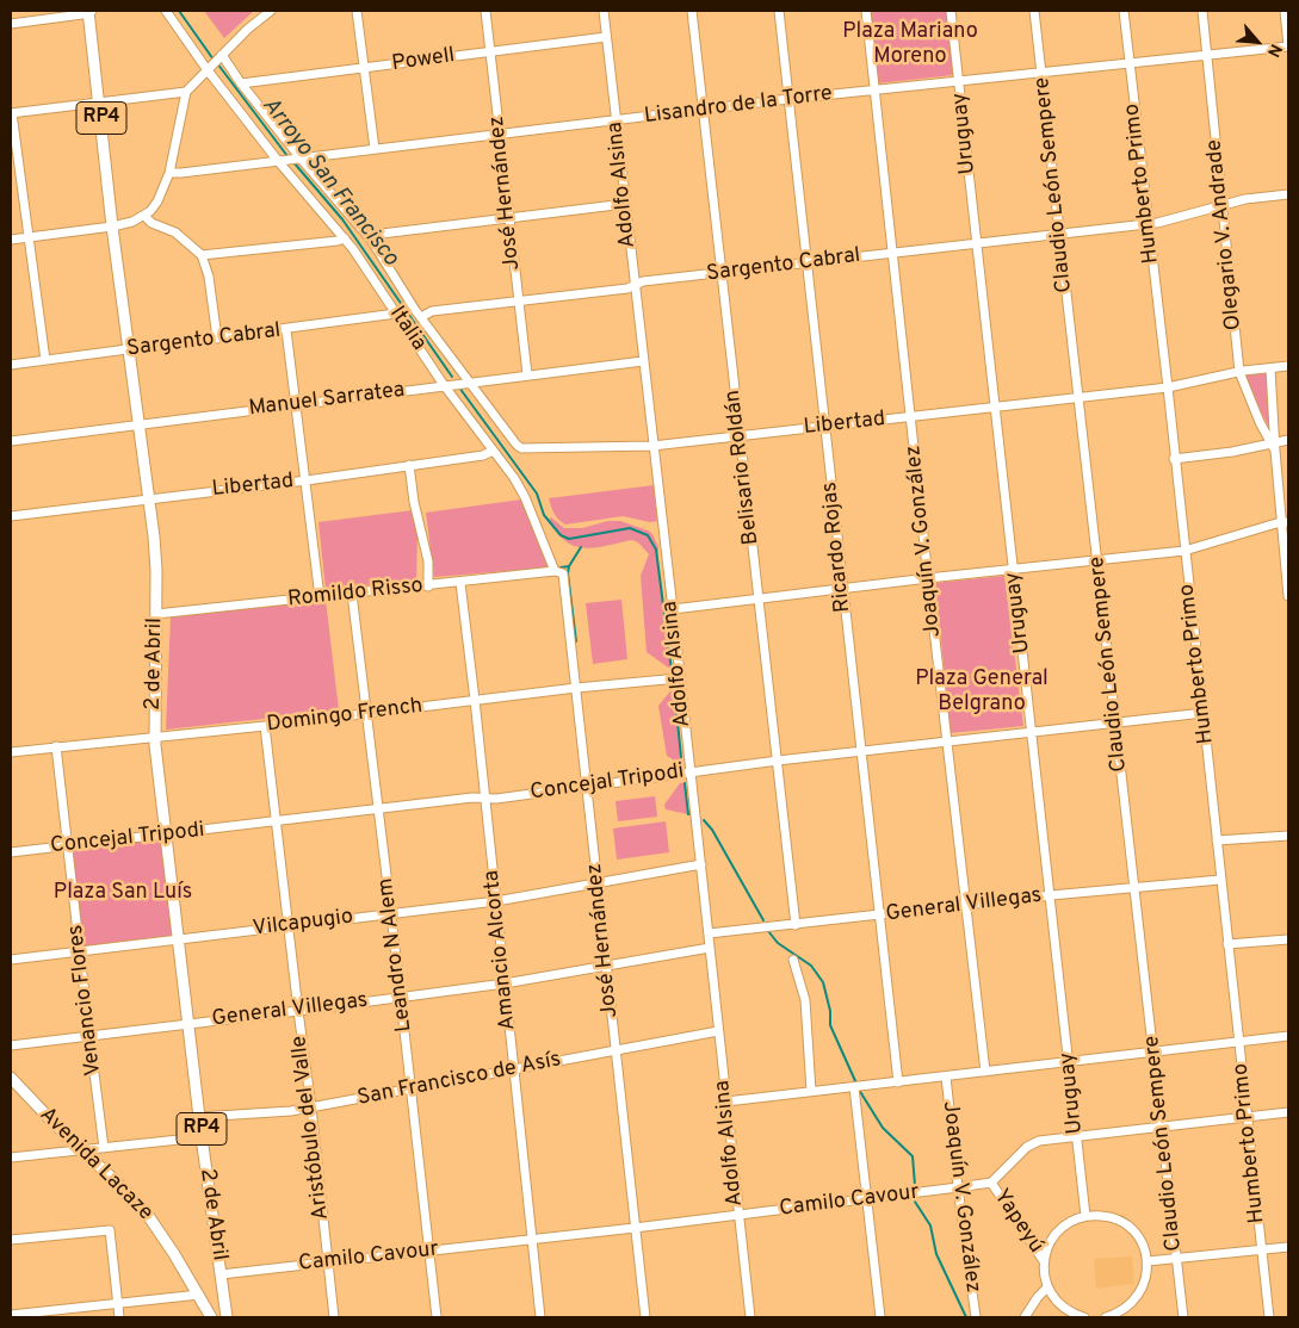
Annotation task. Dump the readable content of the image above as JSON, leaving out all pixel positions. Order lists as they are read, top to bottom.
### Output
{
  "streets": {
    "main road": ["RP4", "2 de Abril", "Avenida Lacaze"],
    "street": [
      "Powell",
      "Lisandro de la Torre",
      "Uruguay",
      "Humberto Primo",
      "Adolfo Alsina",
      "Claudio León Sempere",
      "José Hernández",
      "Olegario V. Andrade",
      "Sargento Cabral",
      "Italia",
      "Manuel Sarratea",
      "Libertad",
      "Belisario Roldán",
      "Joaquín V. González",
      "Ricardo Rojas",
      "Romildo Risso",
      "Domingo French",
      "Concejal Tripodi",
      "General Villegas",
      "Vilcapugio",
      "Amancio Alcorta",
      "Leandro N Alem",
      "Venancio Flores",
      "San Francisco de Asís",
      "Aristóbulo del Valle",
      "Camilo Cavour",
      "Yapeyú"
    ]
  },
  "crossings": [
    ["Powell", "Adolfo Alsina"],
    ["Powell", "José Hernández"],
    ["Powell", "Italia"],
    ["Lisandro de la Torre", "Uruguay"],
    ["Lisandro de la Torre", "Humberto Primo"],
    ["Lisandro de la Torre", "Adolfo Alsina"],
    ["Lisandro de la Torre", "Claudio León Sempere"],
    ["Lisandro de la Torre", "José Hernández"],
    ["Lisandro de la Torre", "Olegario V. Andrade"],
    ["Lisandro de la Torre", "Italia"],
    ["Lisandro de la Torre", "Belisario Roldán"],
    ["Lisandro de la Torre", "Joaquín V. González"],
    ["Lisandro de la Torre", "Ricardo Rojas"],
    ["Uruguay", "Sargento Cabral"],
    ["Uruguay", "Libertad"],
    ["Uruguay", "Concejal Tripodi"],
    ["Uruguay", "General Villegas"],
    ["Humberto Primo", "Sargento Cabral"],
    ["Humberto Primo", "Libertad"],
    ["Humberto Primo", "Concejal Tripodi"],
    ["Humberto Primo", "General Villegas"],
    ["Adolfo Alsina", "Sargento Cabral"],
    ["Adolfo Alsina", "Manuel Sarratea"],
    ["Adolfo Alsina", "Libertad"],
    ["Adolfo Alsina", "Domingo French"],
    ["Adolfo Alsina", "Concejal Tripodi"],
    ["Adolfo Alsina", "General Villegas"],
    ["Adolfo Alsina", "Vilcapugio"],
    ["Adolfo Alsina", "San Francisco de Asís"],
    ["Adolfo Alsina", "Camilo Cavour"],
    ["Claudio León Sempere", "Sargento Cabral"],
    ["Claudio León Sempere", "Libertad"],
    ["Claudio León Sempere", "Concejal Tripodi"],
    ["Claudio León Sempere", "General Villegas"],
    ["José Hernández", "Sargento Cabral"],
    ["José Hernández", "Italia"],
    ["José Hernández", "Manuel Sarratea"],
    ["José Hernández", "Romildo Risso"],
    ["José Hernández", "Domingo French"],
    ["José Hernández", "Concejal Tripodi"],
    ["José Hernández", "General Villegas"],
    ["José Hernández", "Vilcapugio"],
    ["José Hernández", "San Francisco de Asís"],
    ["José Hernández", "Camilo Cavour"],
    ["Olegario V. Andrade", "Sargento Cabral"],
    ["Olegario V. Andrade", "Libertad"],
    ["Sargento Cabral", "Italia"],
    ["Sargento Cabral", "Belisario Roldán"],
    ["Sargento Cabral", "Joaquín V. González"],
    ["Sargento Cabral", "Ricardo Rojas"],
    ["Sargento Cabral", "2 de Abril"],
    ["Italia", "Manuel Sarratea"],
    ["Italia", "Libertad"],
    ["Italia", "Romildo Risso"],
    ["Manuel Sarratea", "2 de Abril"],
    ["Libertad", "Belisario Roldán"],
    ["Libertad", "Joaquín V. González"],
    ["Libertad", "Ricardo Rojas"],
    ["Libertad", "2 de Abril"],
    ["Belisario Roldán", "Concejal Tripodi"],
    ["Belisario Roldán", "General Villegas"],
    ["Joaquín V. González", "Concejal Tripodi"],
    ["Joaquín V. González", "General Villegas"],
    ["Joaquín V. González", "Camilo Cavour"],
    ["Ricardo Rojas", "Concejal Tripodi"],
    ["Ricardo Rojas", "General Villegas"],
    ["Romildo Risso", "2 de Abril"],
    ["Romildo Risso", "Amancio Alcorta"],
    ["Romildo Risso", "Leandro N Alem"],
    ["2 de Abril", "Domingo French"],
    ["2 de Abril", "Concejal Tripodi"],
    ["2 de Abril", "General Villegas"],
    ["2 de Abril", "Vilcapugio"],
    ["2 de Abril", "San Francisco de Asís"],
    ["2 de Abril", "Camilo Cavour"],
    ["Domingo French", "Amancio Alcorta"],
    ["Domingo French", "Leandro N Alem"],
    ["Domingo French", "Venancio Flores"],
    ["Domingo French", "Aristóbulo del Valle"],
    ["Concejal Tripodi", "Amancio Alcorta"],
    ["Concejal Tripodi", "Leandro N Alem"],
    ["Concejal Tripodi", "Venancio Flores"],
    ["Concejal Tripodi", "Aristóbulo del Valle"],
    ["General Villegas", "Amancio Alcorta"],
    ["General Villegas", "Leandro N Alem"],
    ["General Villegas", "Venancio Flores"],
    ["General Villegas", "Aristóbulo del Valle"],
    ["Vilcapugio", "Amancio Alcorta"],
    ["Vilcapugio", "Leandro N Alem"],
    ["Vilcapugio", "Venancio Flores"],
    ["Vilcapugio", "Aristóbulo del Valle"],
    ["Amancio Alcorta", "San Francisco de Asís"],
    ["Amancio Alcorta", "Camilo Cavour"],
    ["Leandro N Alem", "San Francisco de Asís"],
    ["Leandro N Alem", "Camilo Cavour"],
    ["San Francisco de Asís", "Aristóbulo del Valle"],
    ["Aristóbulo del Valle", "Camilo Cavour"],
    ["Camilo Cavour", "Yapeyú"]
  ],
  "water": ["Arroyo San Francisco"],
  "parks": ["Plaza Mariano Moreno", "Plaza General Belgrano", "Plaza San Luís"],
  "north": "bottom right"
}
